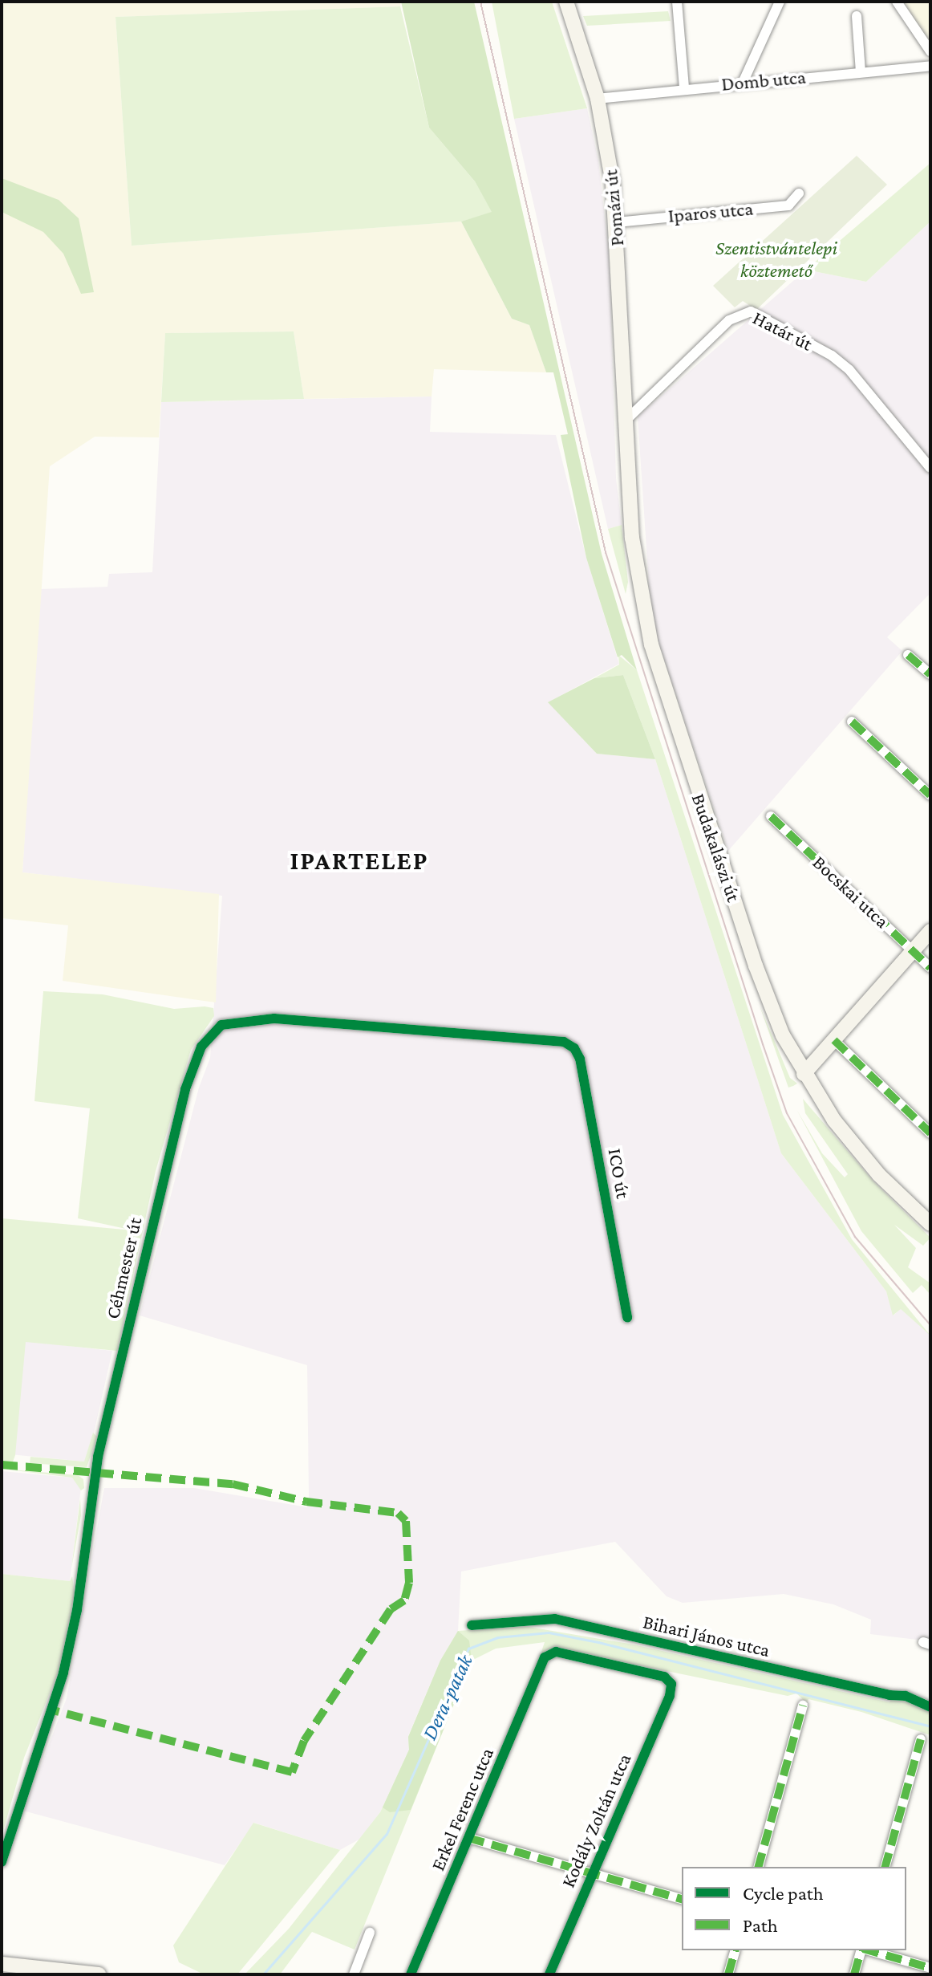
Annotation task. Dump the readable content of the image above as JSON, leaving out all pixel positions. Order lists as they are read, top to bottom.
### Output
{
  "streets": {
    "main road": ["Pomázi út", "Budakalászi út"],
    "street": [
      "Domb utca",
      "Iparos utca",
      "Határ út",
      "Bocskai utca",
      "ICO út",
      "Céhmester út",
      "Bihari János utca",
      "Erkel Ferenc utca",
      "Kodály Zoltán utca"
    ]
  },
  "crossings": [
    ["Domb utca", "Pomázi út"],
    ["Pomázi út", "Iparos utca"],
    ["Pomázi út", "Határ út"],
    ["Pomázi út", "Budakalászi út"],
    ["Határ út", "Budakalászi út"],
    ["ICO út", "Céhmester út"],
    ["Erkel Ferenc utca", "Kodály Zoltán utca"]
  ],
  "districts": ["IPARTELEP"],
  "water": ["Dera-patak"],
  "parks": ["Szentistvántelepi köztemető"],
  "legend": ["Cycle path", "Path"]
}
